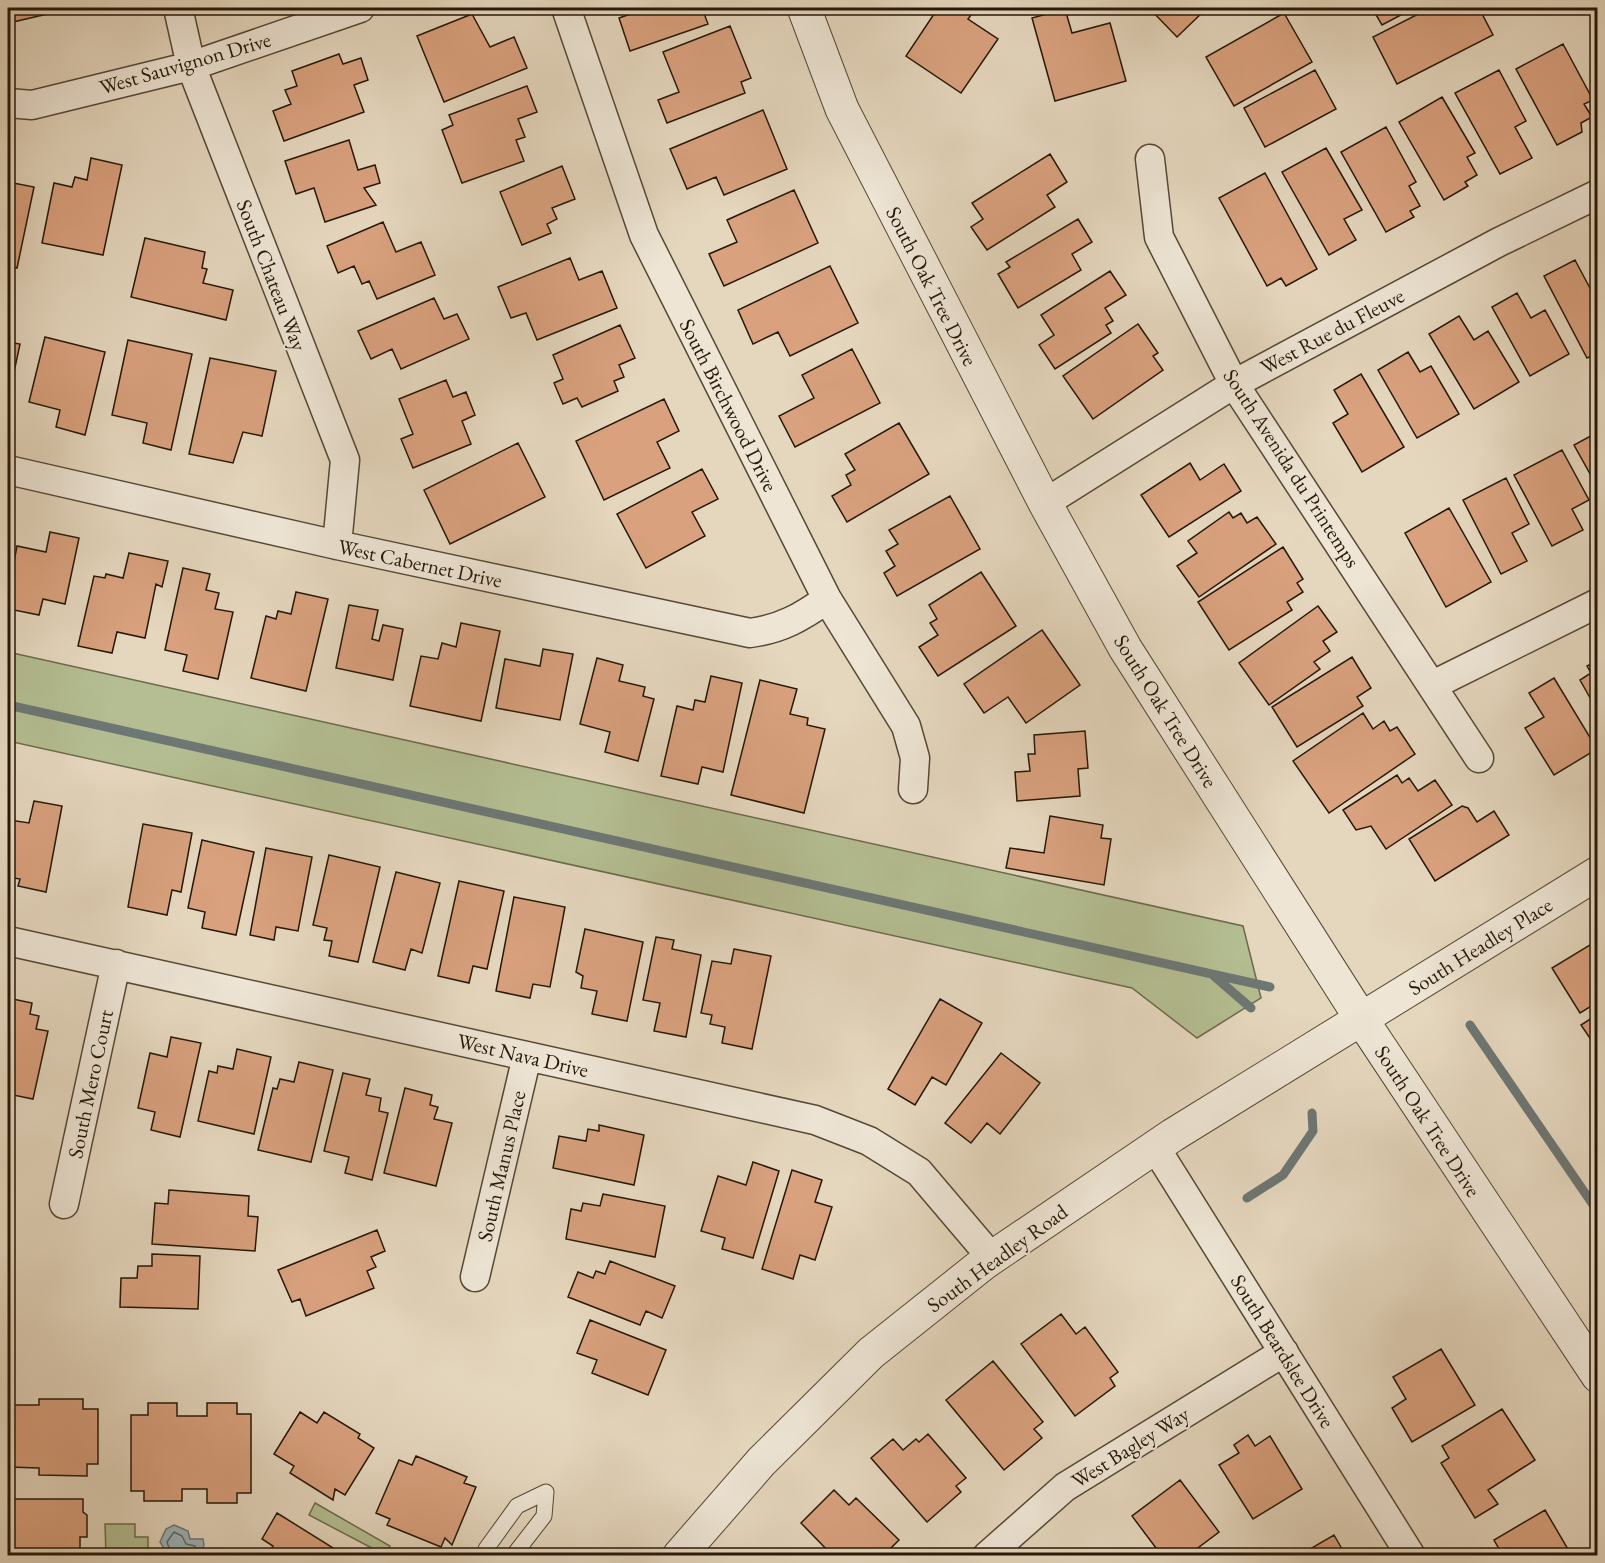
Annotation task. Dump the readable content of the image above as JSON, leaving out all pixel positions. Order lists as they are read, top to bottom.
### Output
{
  "streets": {
    "street": [
      "West Sauvignon Drive",
      "South Chateau Way",
      "South Oak Tree Drive",
      "West Rue du Fleuve",
      "South Birchwood Drive",
      "South Avenida du Printemps",
      "West Cabernet Drive",
      "South Headley Place",
      "West Nava Drive",
      "South Mero Court",
      "South Manus Place",
      "South Headley Road",
      "South Beardslee Drive",
      "West Bagley Way"
    ]
  },
  "crossings": [
    ["West Sauvignon Drive", "South Chateau Way"],
    ["South Chateau Way", "West Cabernet Drive"],
    ["South Oak Tree Drive", "West Rue du Fleuve"],
    ["South Oak Tree Drive", "South Headley Place"],
    ["South Oak Tree Drive", "South Headley Road"],
    ["West Rue du Fleuve", "South Avenida du Printemps"],
    ["South Birchwood Drive", "West Cabernet Drive"],
    ["South Headley Place", "South Headley Road"],
    ["West Nava Drive", "South Mero Court"],
    ["West Nava Drive", "South Manus Place"],
    ["West Nava Drive", "South Headley Road"],
    ["South Headley Road", "South Beardslee Drive"],
    ["South Beardslee Drive", "West Bagley Way"]
  ]
}
